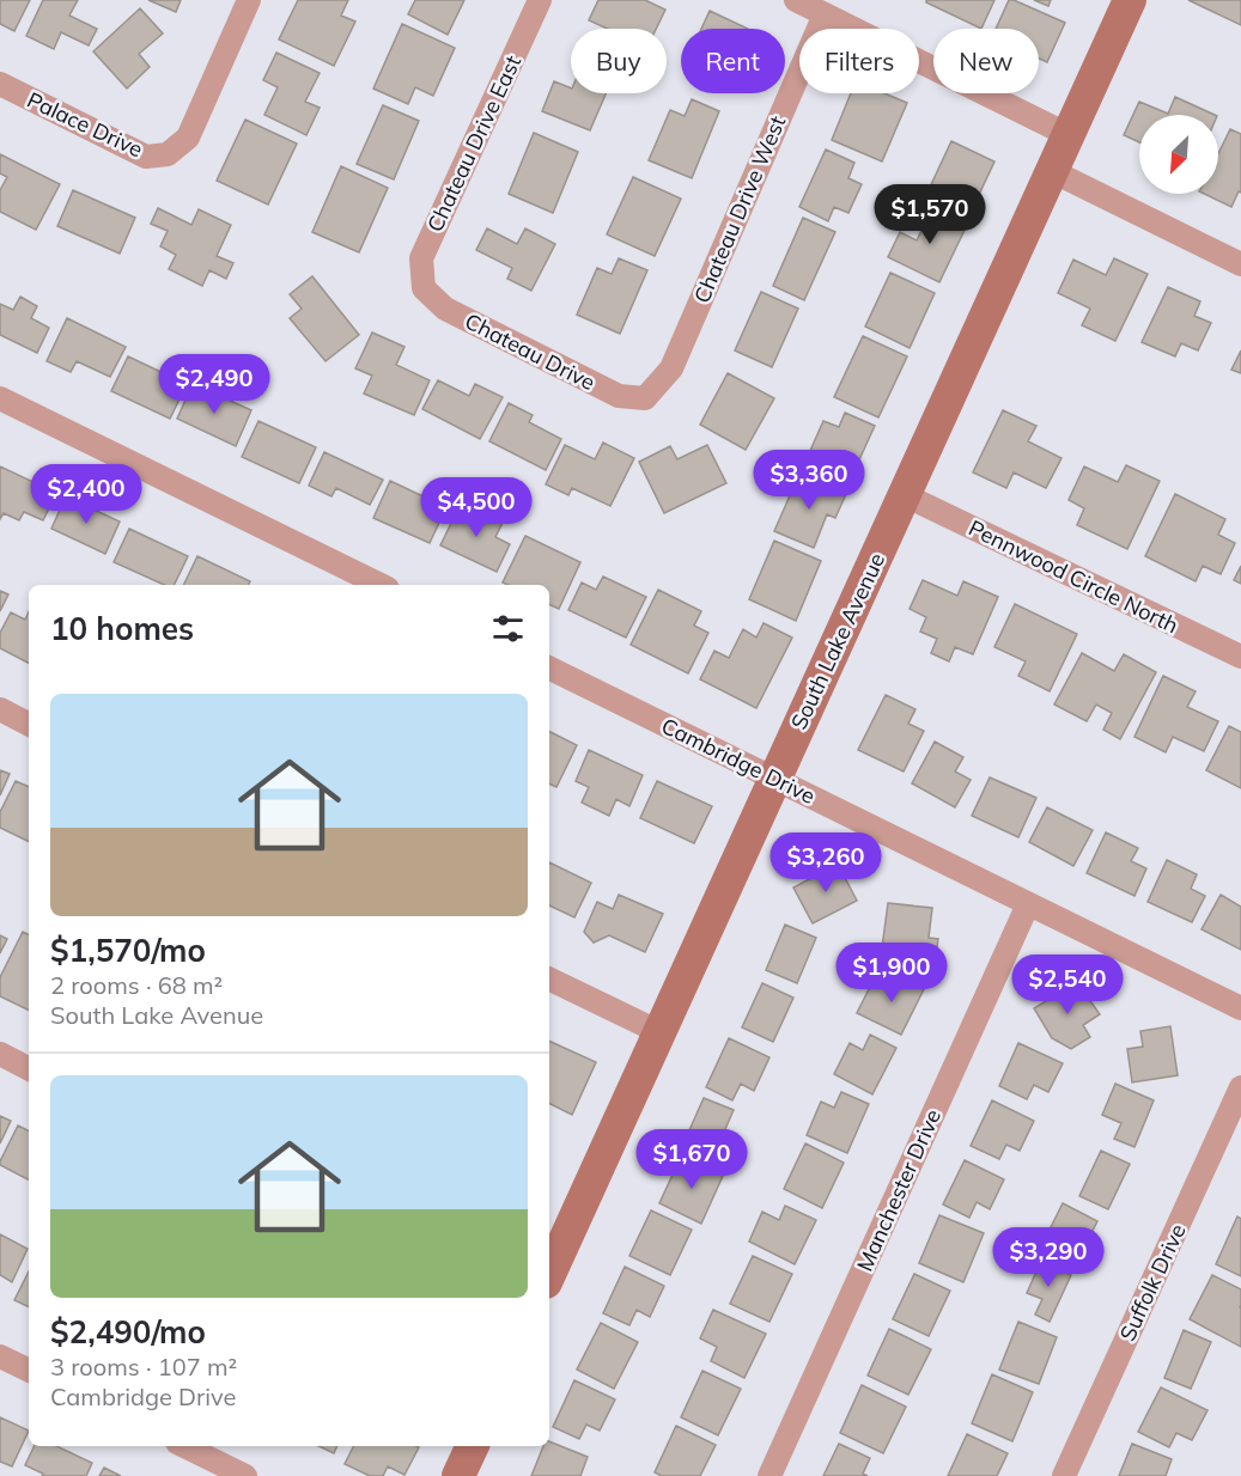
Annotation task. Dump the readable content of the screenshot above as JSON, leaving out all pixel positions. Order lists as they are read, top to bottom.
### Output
{
  "streets": {
    "street": [
      "Palace Drive",
      "Chateau Drive East",
      "Chateau Drive West",
      "Chateau Drive",
      "Pennwood Circle North",
      "South Lake Avenue",
      "Cambridge Drive",
      "Manchester Drive",
      "Suffolk Drive"
    ]
  },
  "crossings": [
    ["Chateau Drive East", "Chateau Drive"],
    ["Chateau Drive West", "Chateau Drive"],
    ["Pennwood Circle North", "South Lake Avenue"],
    ["South Lake Avenue", "Cambridge Drive"],
    ["Cambridge Drive", "Manchester Drive"]
  ],
  "north": "bottom left",
  "page": {
    "chip": [
      "Buy",
      "Rent",
      "Filters",
      "New"
    ],
    "price": [
      "$1,570",
      "$2,490",
      "$3,360",
      "$2,400",
      "$4,500",
      "$3,260",
      "$1,900",
      "$2,540",
      "$1,670",
      "$3,290"
    ],
    "heading": "10 homes",
    "list": [
      {
        "name": "$1,570/mo",
        "note": "2 rooms · 68 m² · South Lake Avenue"
      },
      {
        "name": "$2,490/mo",
        "note": "3 rooms · 107 m² · Cambridge Drive"
      }
    ]
  }
}
